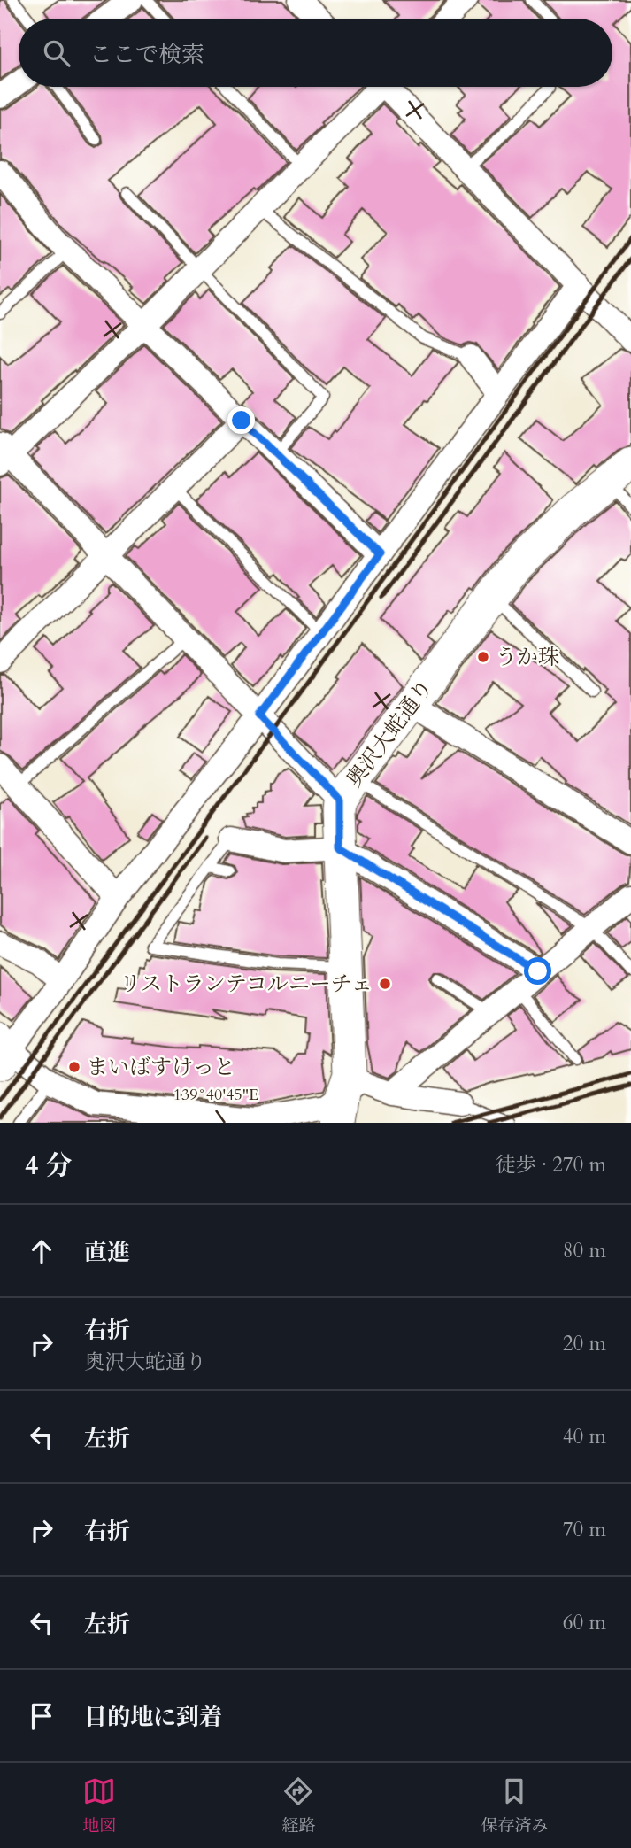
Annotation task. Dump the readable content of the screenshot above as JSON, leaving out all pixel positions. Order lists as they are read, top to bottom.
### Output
{
  "streets": {
    "street": ["奥沢大蛇通り"]
  },
  "places": ["うか珠", "リストランテコルニーチェ", "まいばすけっと"],
  "page": {
    "search": "ここで検索",
    "heading": ["4 分", "徒歩 · 270 m"],
    "list": [
      ["直進", "80 m"],
      ["右折", "奥沢大蛇通り", "20 m"],
      ["左折", "40 m"],
      ["右折", "70 m"],
      ["左折", "60 m"],
      "目的地に到着"
    ],
    "nav": ["地図", "経路", "保存済み"]
  },
  "coordinates": ["139°40'45\"E"]
}
